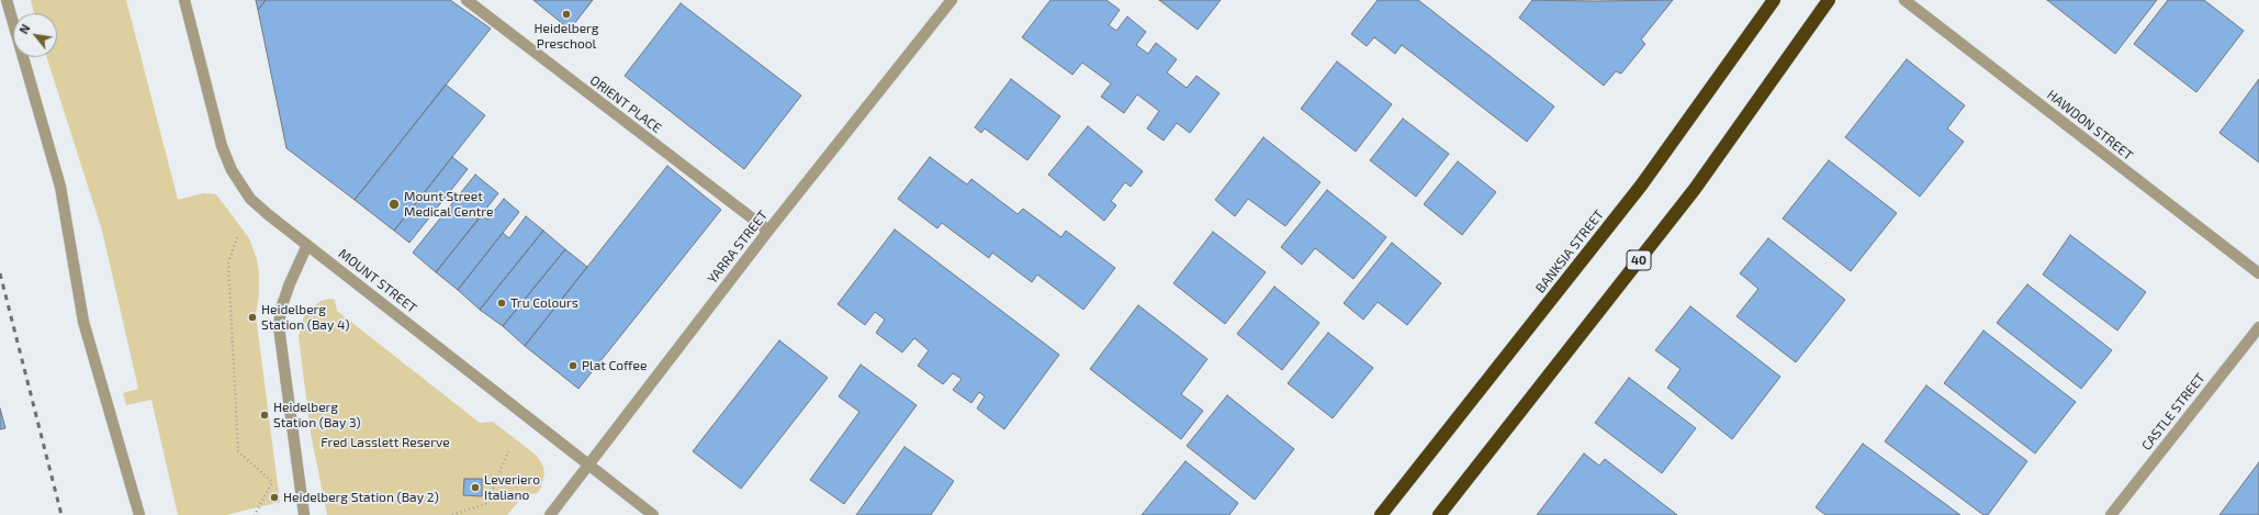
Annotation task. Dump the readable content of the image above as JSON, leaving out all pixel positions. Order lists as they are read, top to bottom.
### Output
{
  "streets": {
    "highway": ["BANKSIA STREET", "40"],
    "street": [
      "ORIENT PLACE",
      "HAWDON STREET",
      "YARRA STREET",
      "MOUNT STREET",
      "CASTLE STREET"
    ]
  },
  "crossings": [
    ["ORIENT PLACE", "YARRA STREET"],
    ["YARRA STREET", "MOUNT STREET"]
  ],
  "parks": ["Fred Lasslett Reserve"],
  "places": [
    "Heidelberg Preschool",
    "Mount Street Medical Centre",
    "Tru Colours",
    "Heidelberg Station (Bay 4)",
    "Plat Coffee",
    "Heidelberg Station (Bay 3)",
    "Leveriero Italiano",
    "Heidelberg Station (Bay 2)"
  ],
  "north": "top left"
}
